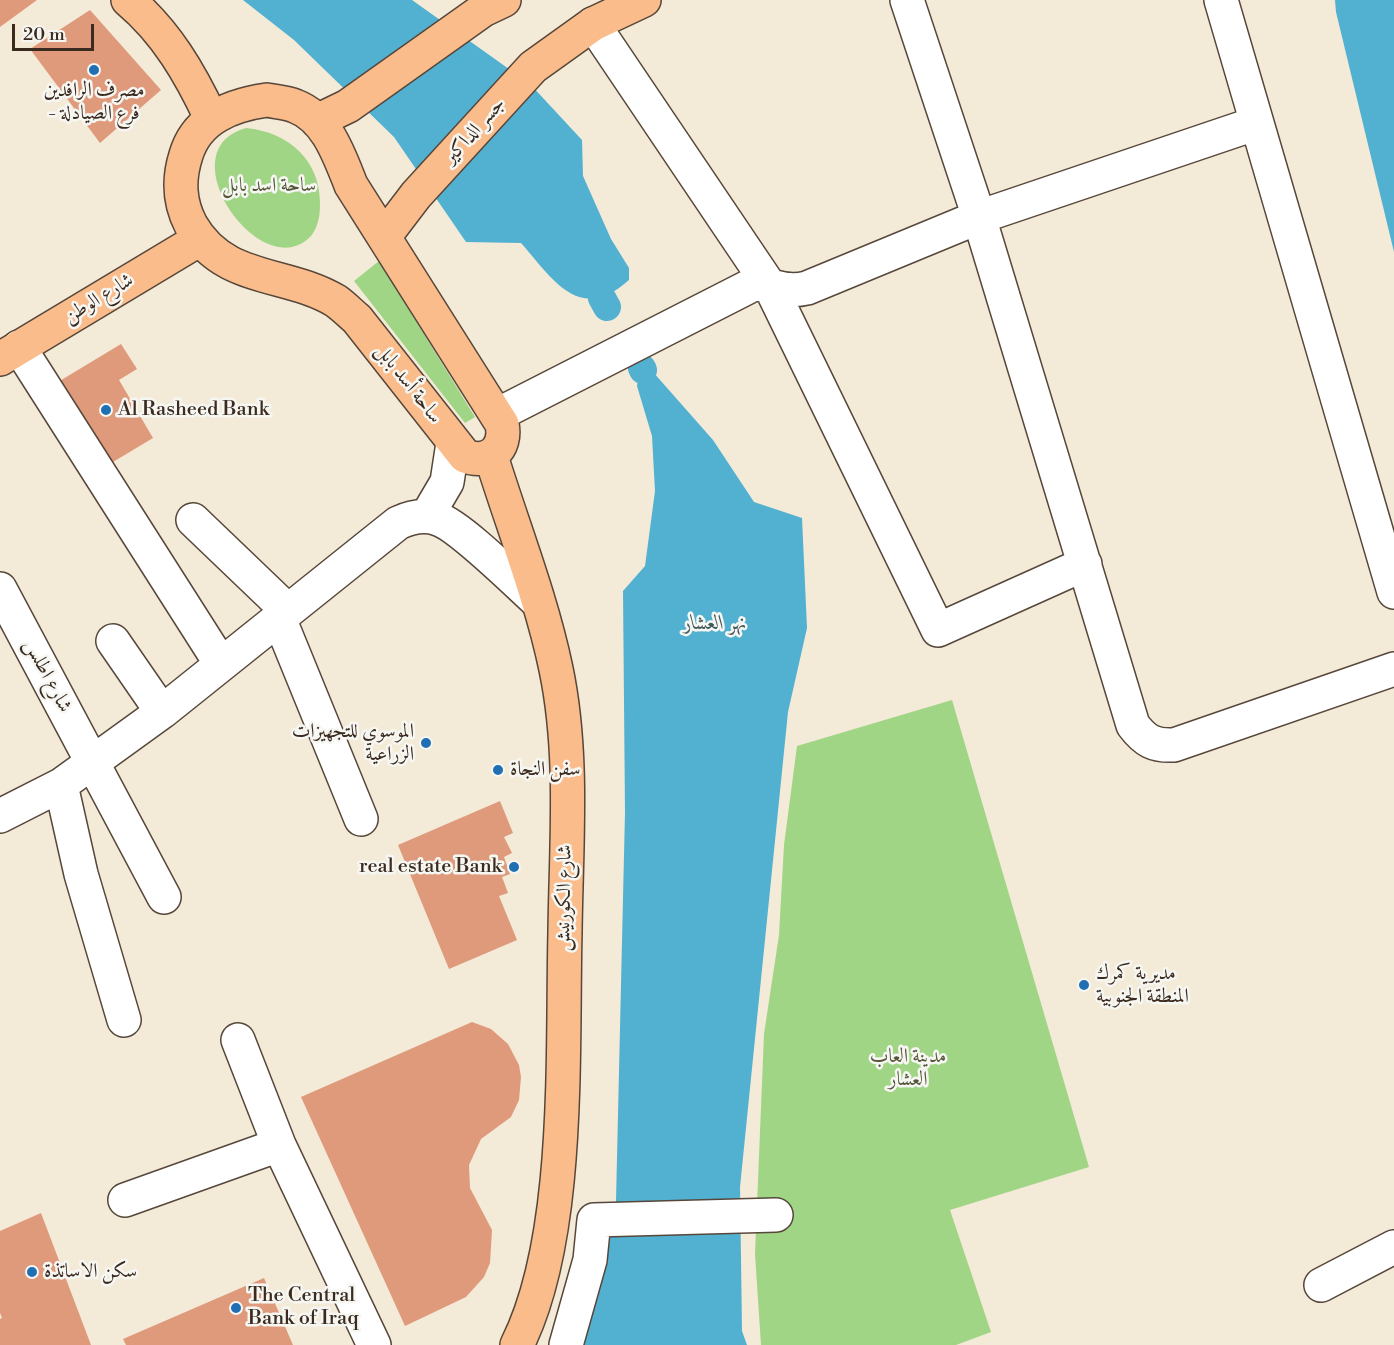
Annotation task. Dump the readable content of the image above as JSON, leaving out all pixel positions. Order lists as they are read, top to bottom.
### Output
{
  "streets": {
    "main road": [
      "جسر الداكير",
      "شارع الوطن",
      "ساحة أسد بابل",
      "شارع الكورنيش"
    ],
    "street": ["شارع اطلس"]
  },
  "crossings": [
    ["جسر الداكير", "ساحة أسد بابل"],
    ["شارع الوطن", "ساحة أسد بابل"],
    ["ساحة أسد بابل", "شارع الكورنيش"]
  ],
  "water": ["نهر العشار"],
  "parks": ["ساحة اسد بابل", "مدينة العاب العشار"],
  "places": [
    "مصرف الرافدين - فرع الصيادلة",
    "Al Rasheed Bank",
    "الموسوي للتجهيزات الزراعية",
    "سفن النجاة",
    "real estate Bank",
    "مديرية كمرك المنطقة الجنوبية",
    "سكن الاساتذة",
    "The Central Bank of Iraq"
  ],
  "scale_bar": "20 m"
}
